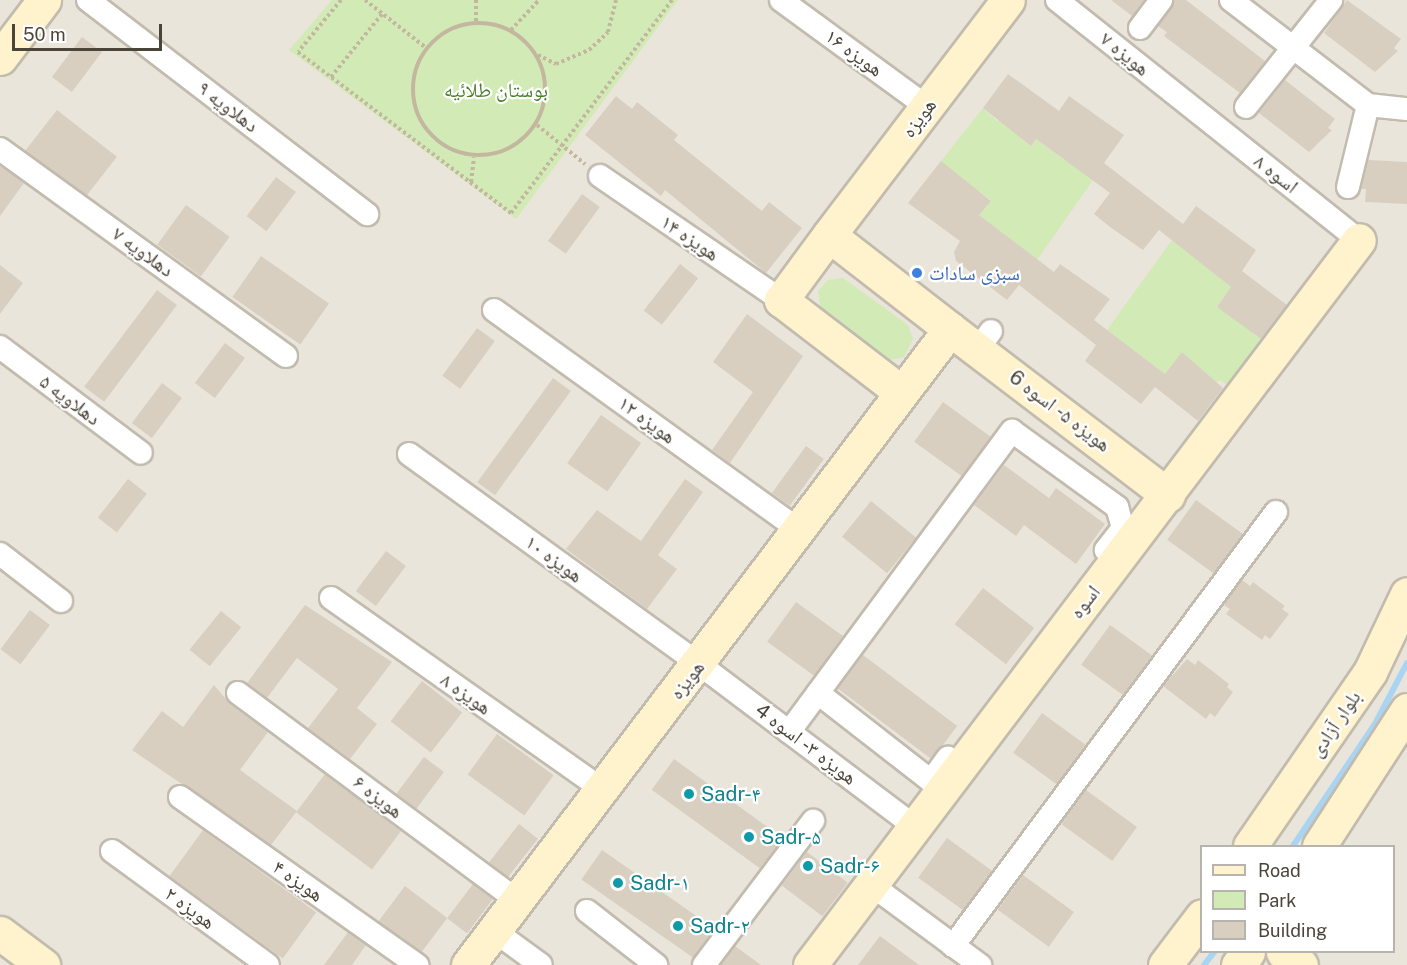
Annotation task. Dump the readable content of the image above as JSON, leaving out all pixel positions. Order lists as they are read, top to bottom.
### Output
{
  "streets": {
    "street": [
      "هویزه ‍۱۶",
      "هویزه ۷",
      "دهلاویه ۹",
      "هویزه",
      "اسوه ۸",
      "هویزه ۱۴",
      "دهلاویه ۷",
      "دهلاویه ۵",
      "هویزه ۵ - اسوه 6",
      "هویزه ۱۲",
      "هویزه ۱۰",
      "اسوه",
      "هویزه ۸",
      "بلوار آزادی",
      "هویزه ۳ - اسوه 4",
      "هویزه ۶",
      "هویزه ۴",
      "هویزه ۲"
    ]
  },
  "crossings": [
    ["هویزه ‍۱۶", "هویزه"],
    ["هویزه ۷", "اسوه ۸"],
    ["هویزه", "هویزه ۱۴"],
    ["هویزه", "هویزه ۵ - اسوه 6"],
    ["هویزه", "هویزه ۱۲"],
    ["هویزه", "هویزه ۱۰"],
    ["هویزه", "هویزه ۸"],
    ["هویزه", "هویزه ۳ - اسوه 4"],
    ["هویزه", "هویزه ۶"],
    ["اسوه ۸", "اسوه"],
    ["هویزه ۵ - اسوه 6", "اسوه"],
    ["هویزه ۱۰", "هویزه ۳ - اسوه 4"],
    ["اسوه", "هویزه ۳ - اسوه 4"]
  ],
  "parks": ["بوستان طلائیه"],
  "places": [
    "سبزی سادات",
    "Sadr-۴",
    "Sadr-۵",
    "Sadr-۶",
    "Sadr-۱",
    "Sadr-۲"
  ],
  "legend": ["Road", "Park", "Building"],
  "scale_bar": "50 m"
}
